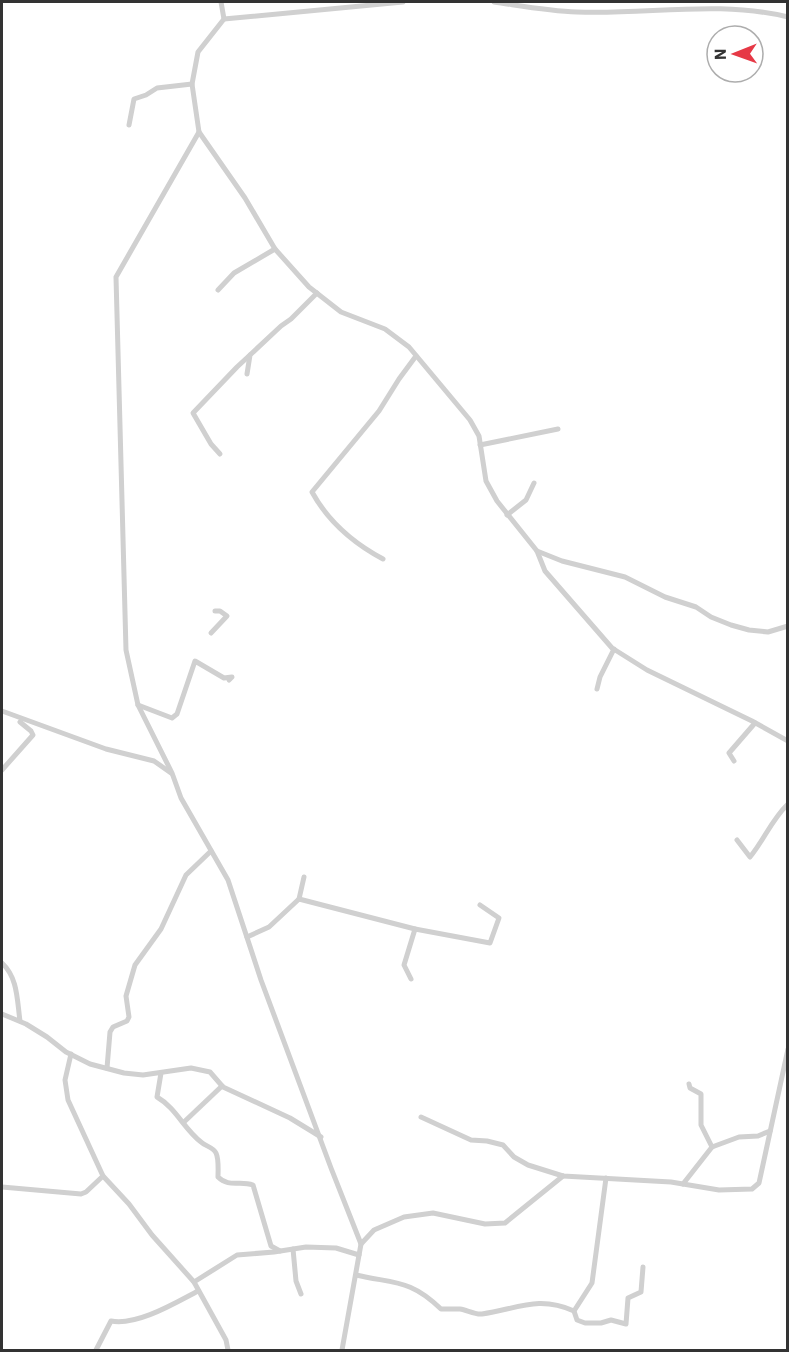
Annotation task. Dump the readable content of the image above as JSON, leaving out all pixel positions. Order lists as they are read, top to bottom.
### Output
{
  "north": "left"
}
